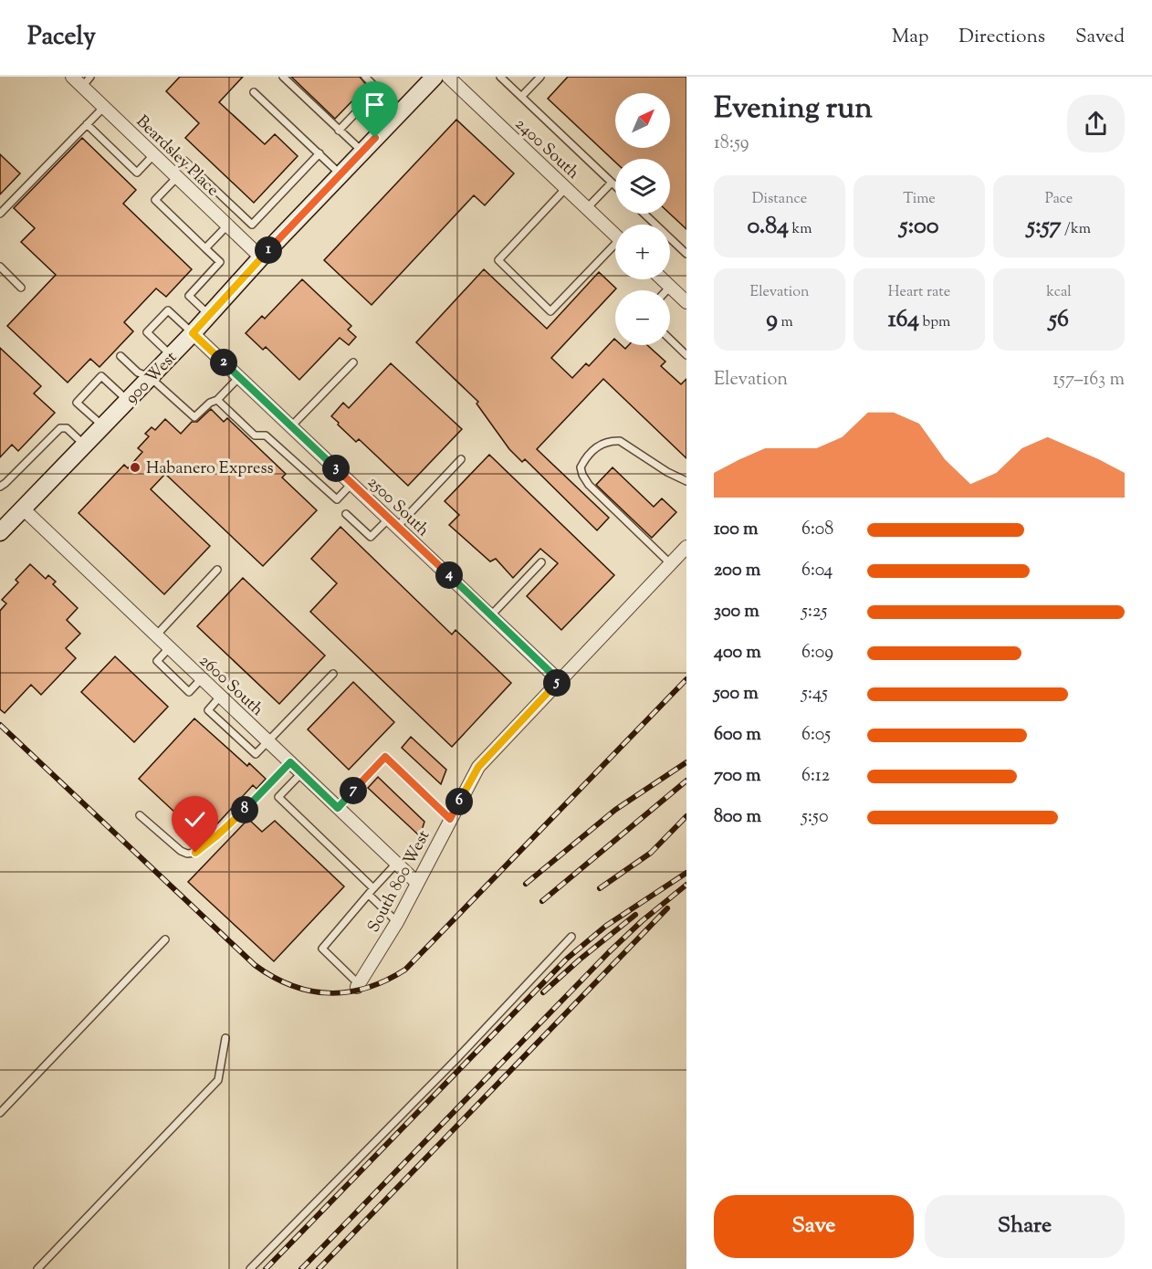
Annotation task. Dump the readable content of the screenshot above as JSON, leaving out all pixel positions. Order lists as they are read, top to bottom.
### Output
{
  "streets": {
    "main road": ["900 West"],
    "street": [
      "2400 South",
      "Beardsley Place",
      "2500 South",
      "2600 South",
      "South 800 West"
    ]
  },
  "crossings": [
    ["Beardsley Place", "900 West"],
    ["900 West", "2500 South"],
    ["900 West", "2600 South"],
    ["2500 South", "South 800 West"],
    ["2600 South", "South 800 West"]
  ],
  "places": ["Habanero Express"],
  "north": "top right",
  "page": {
    "header": "Pacely",
    "nav": ["Map", "Directions", "Saved"],
    "heading": ["Evening run", "18:59"],
    "map_buttons": ["+", "−"],
    "stats": [
      ["Distance", "0.84 km"],
      ["Time", "5:00"],
      ["Pace", "5:57 /km"],
      ["Elevation", "9 m"],
      ["Heart rate", "164 bpm"],
      ["kcal", "56"]
    ],
    "pins": [
      "1",
      "2",
      "3",
      "4",
      "5",
      "7",
      "6",
      "8"
    ],
    "chart": ["Elevation", "157–163 m"],
    "list": [
      {
        "name": "100 m",
        "note": "6:08"
      },
      {
        "name": "200 m",
        "note": "6:04"
      },
      {
        "name": "300 m",
        "note": "5:25"
      },
      {
        "name": "400 m",
        "note": "6:09"
      },
      {
        "name": "500 m",
        "note": "5:45"
      },
      {
        "name": "600 m",
        "note": "6:05"
      },
      {
        "name": "700 m",
        "note": "6:12"
      },
      {
        "name": "800 m",
        "note": "5:50"
      }
    ],
    "buttons": ["Save", "Share"]
  }
}
